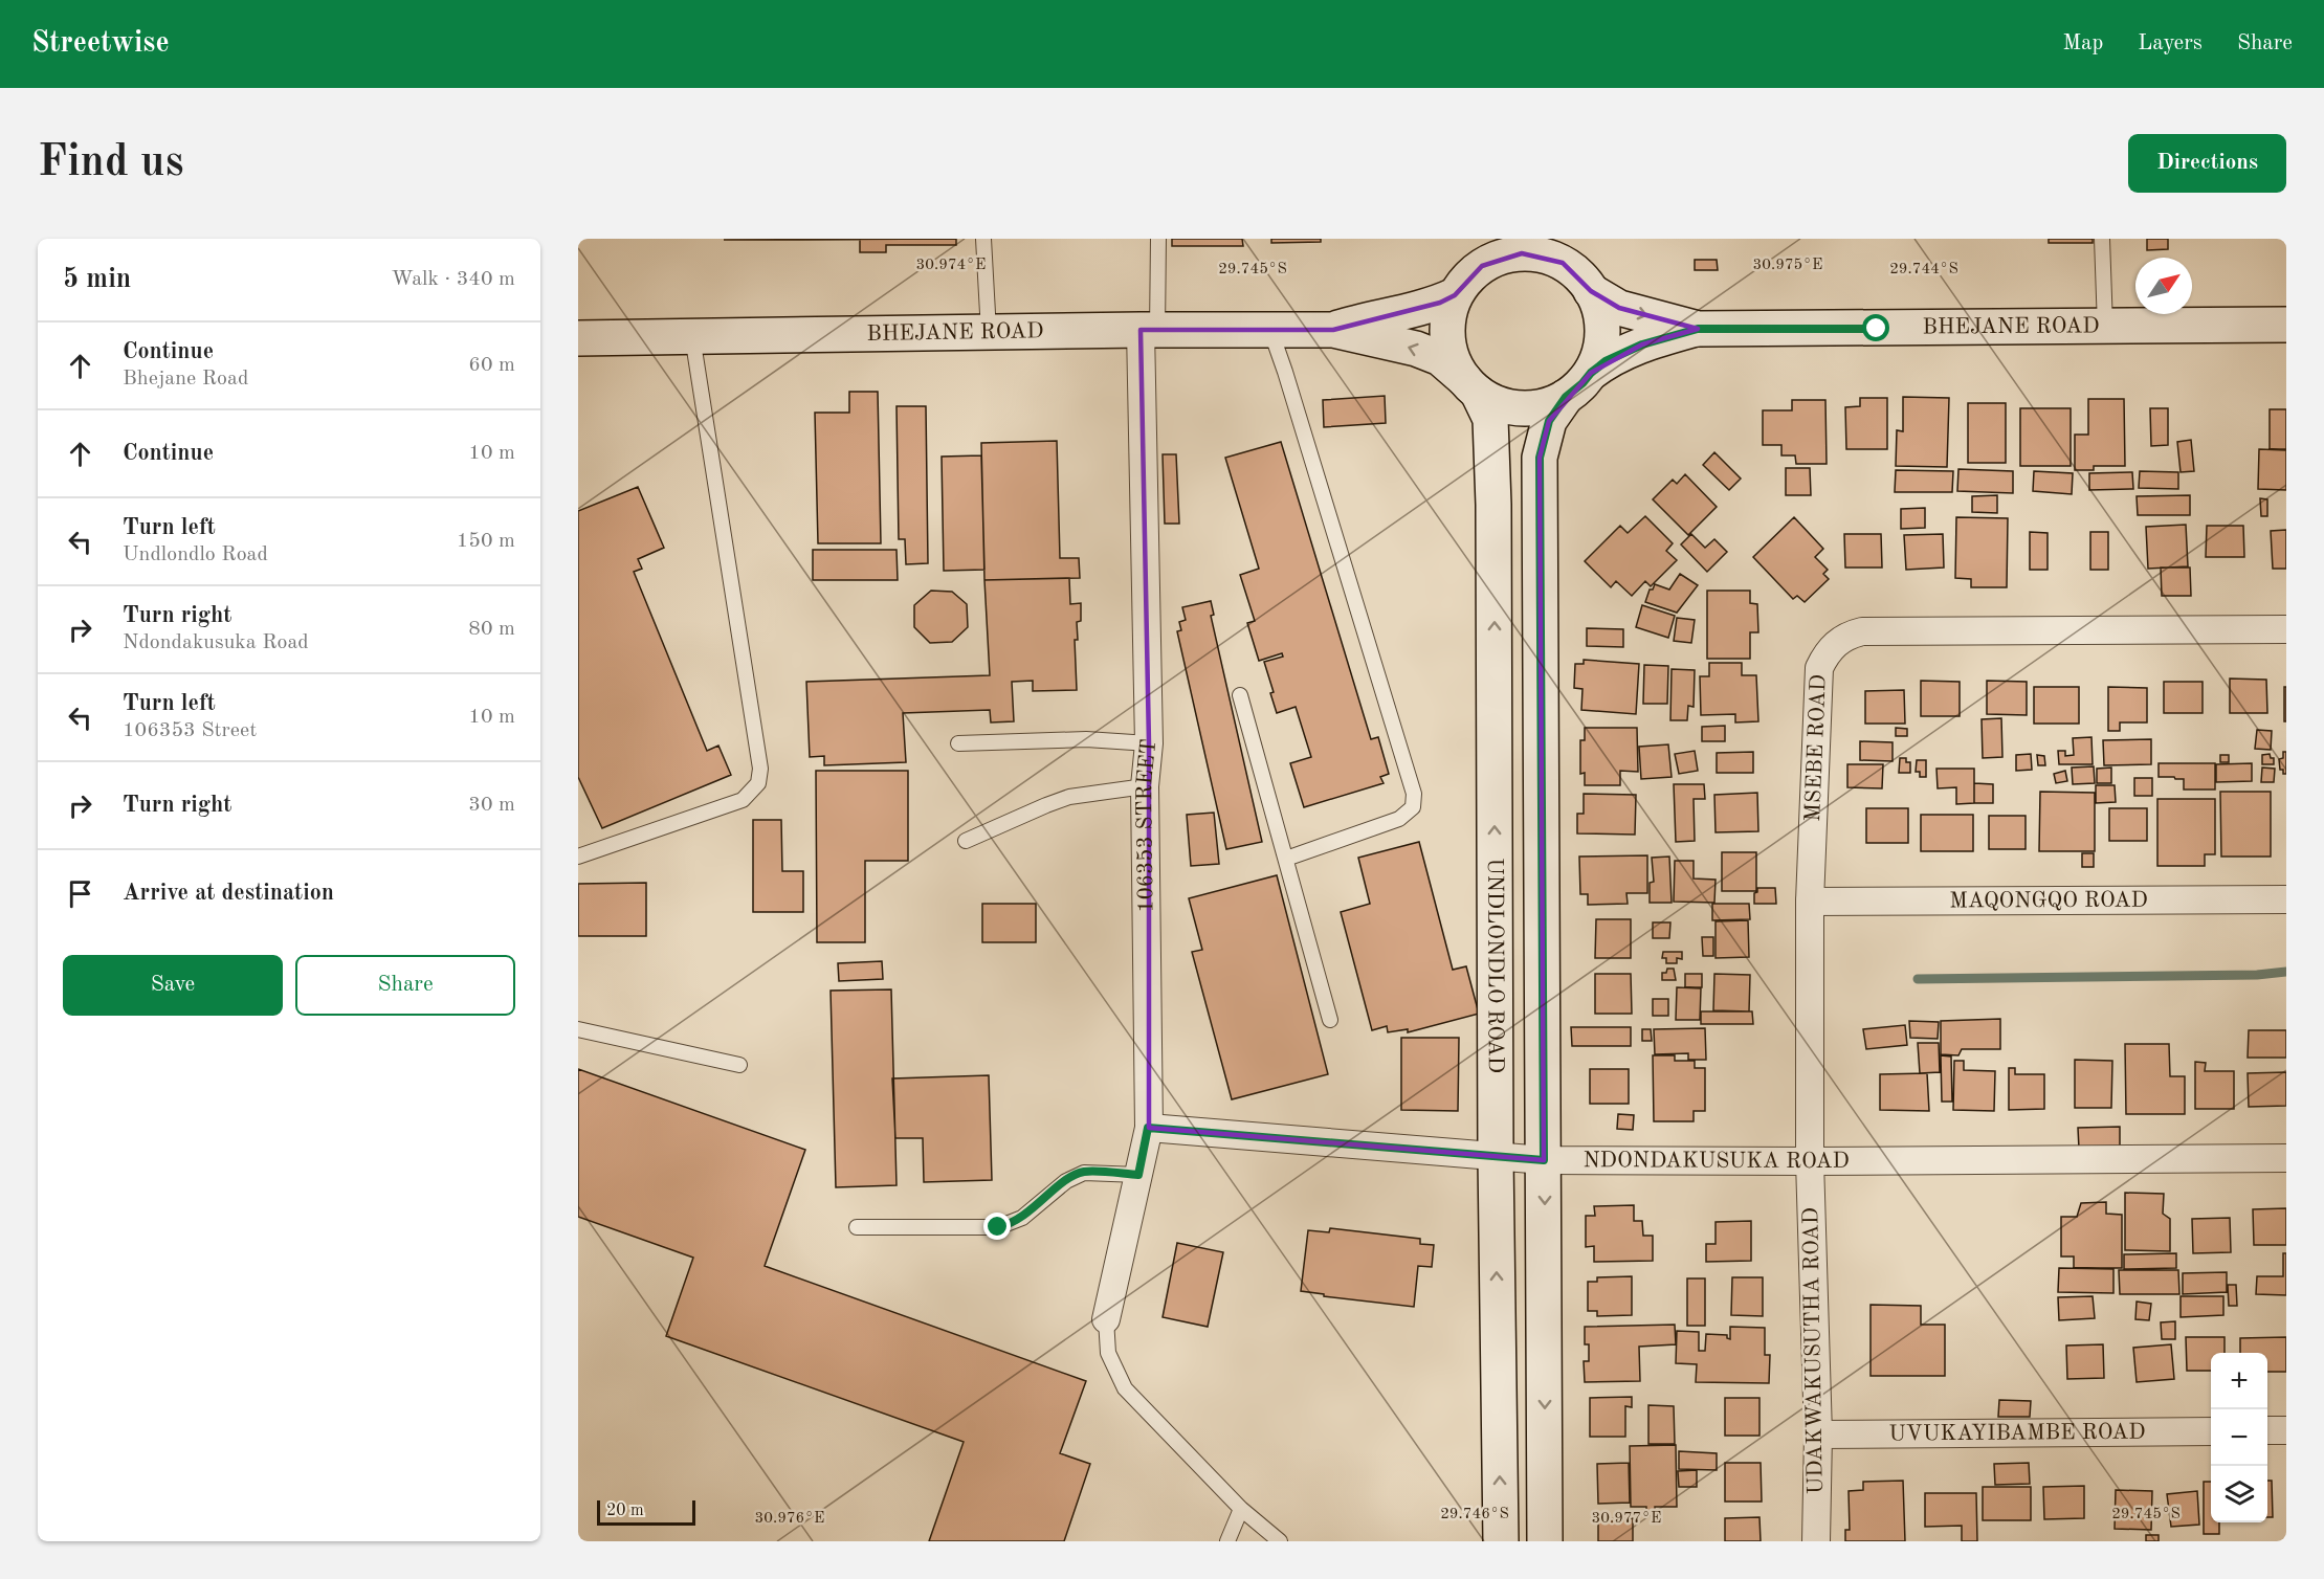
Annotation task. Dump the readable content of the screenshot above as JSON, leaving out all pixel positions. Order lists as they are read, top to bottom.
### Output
{
  "streets": {
    "main road": ["BHEJANE ROAD", "UNDLONDLO ROAD"],
    "street": [
      "MSEBE ROAD",
      "106353 STREET",
      "MAQONGQO ROAD",
      "NDONDAKUSUKA ROAD",
      "UDAKWAKUSUTHA ROAD",
      "UVUKAYIBAMBE ROAD"
    ]
  },
  "crossings": [
    ["BHEJANE ROAD", "106353 STREET"],
    ["BHEJANE ROAD", "UNDLONDLO ROAD"],
    ["MSEBE ROAD", "MAQONGQO ROAD"],
    ["MSEBE ROAD", "NDONDAKUSUKA ROAD"],
    ["MSEBE ROAD", "UDAKWAKUSUTHA ROAD"],
    ["106353 STREET", "NDONDAKUSUKA ROAD"],
    ["UNDLONDLO ROAD", "NDONDAKUSUKA ROAD"],
    ["NDONDAKUSUKA ROAD", "UDAKWAKUSUTHA ROAD"],
    ["UDAKWAKUSUTHA ROAD", "UVUKAYIBAMBE ROAD"]
  ],
  "scale_bar": "20 m",
  "north": "top right",
  "page": {
    "header": "Streetwise",
    "nav": ["Map", "Layers", "Share"],
    "buttons": [
      "Directions",
      ["Save", "Share"]
    ],
    "title": "Find us",
    "heading": ["5 min", "Walk · 340 m"],
    "list": [
      ["Continue", "Bhejane Road", "60 m"],
      ["Continue", "10 m"],
      ["Turn left", "Undlondlo Road", "150 m"],
      ["Turn right", "Ndondakusuka Road", "80 m"],
      ["Turn left", "106353 Street", "10 m"],
      ["Turn right", "30 m"],
      "Arrive at destination"
    ],
    "map_buttons": ["+", "−"],
    "scale": "20 m"
  },
  "coordinates": [
    "30.974°E",
    "30.975°E",
    "29.745°S",
    "29.744°S",
    "29.746°S",
    "30.976°E",
    "30.977°E"
  ]
}
